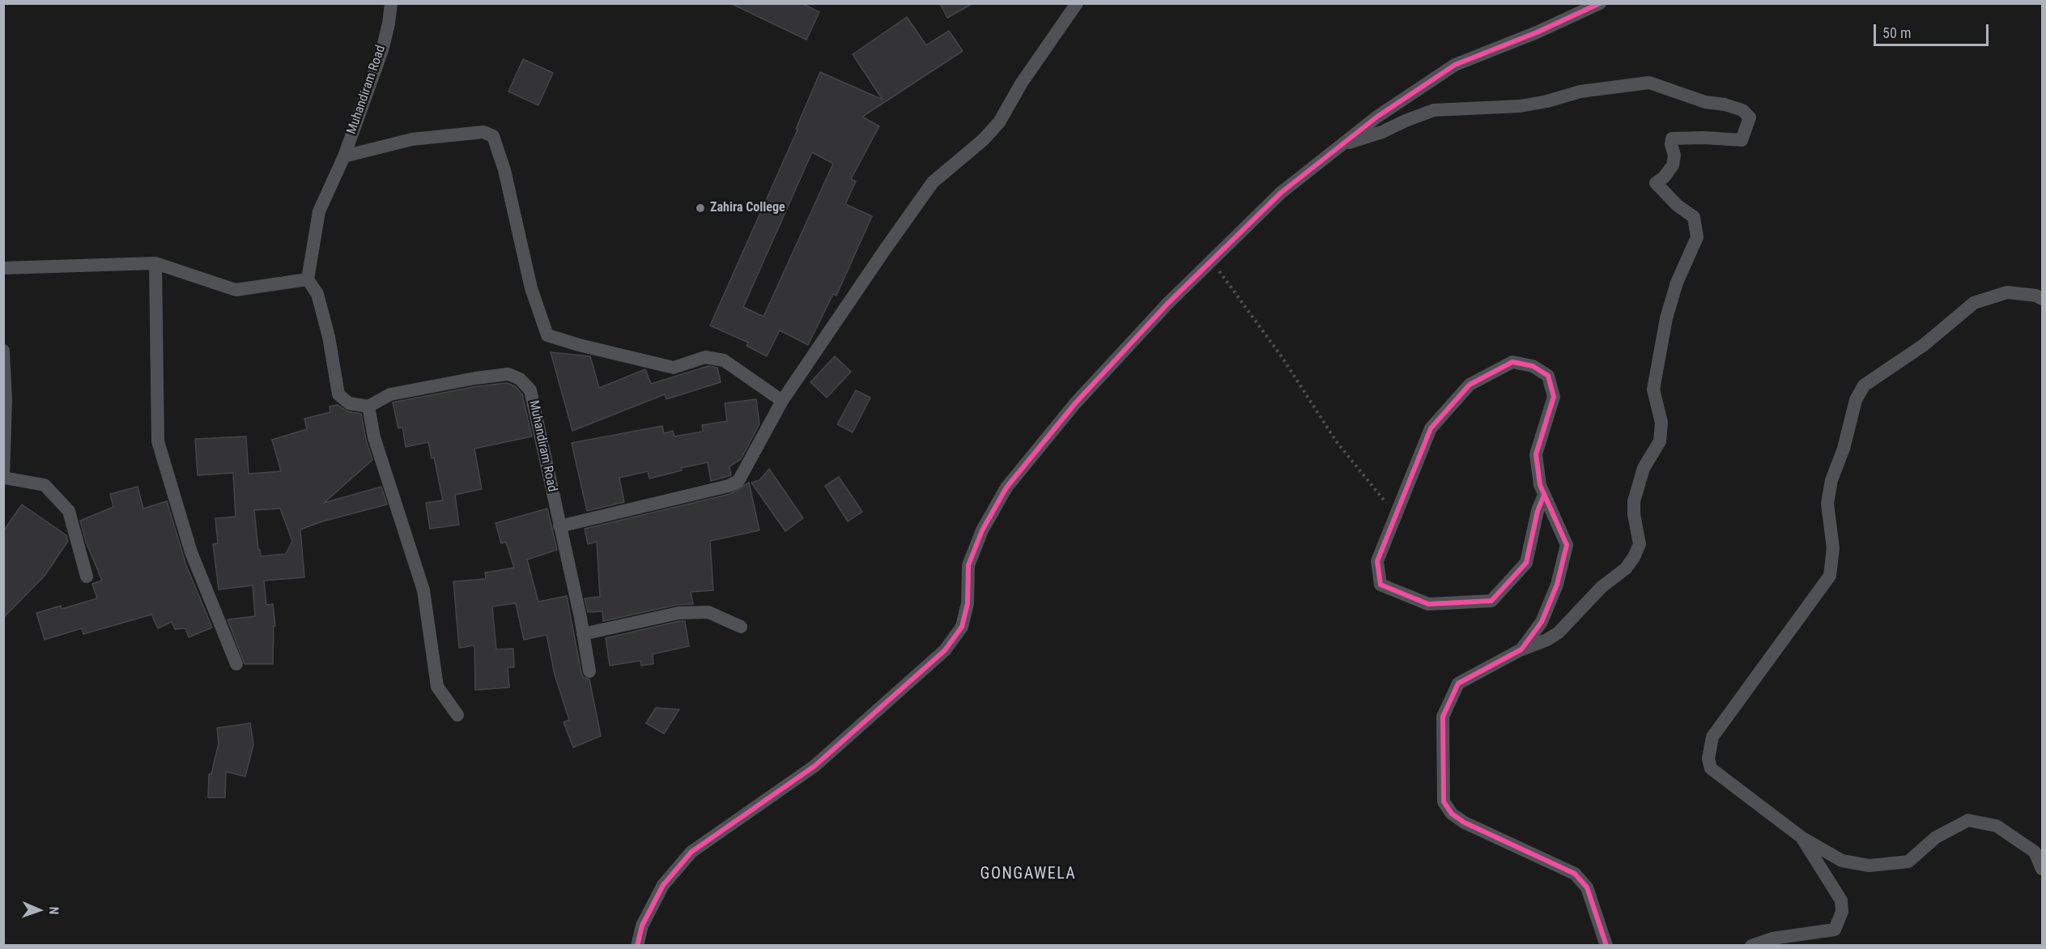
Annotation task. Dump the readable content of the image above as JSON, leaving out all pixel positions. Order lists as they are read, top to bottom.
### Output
{
  "streets": {
    "street": ["Muhandiram Road"]
  },
  "districts": ["GONGAWELA"],
  "places": ["Zahira College"],
  "scale_bar": "50 m",
  "north": "right"
}
